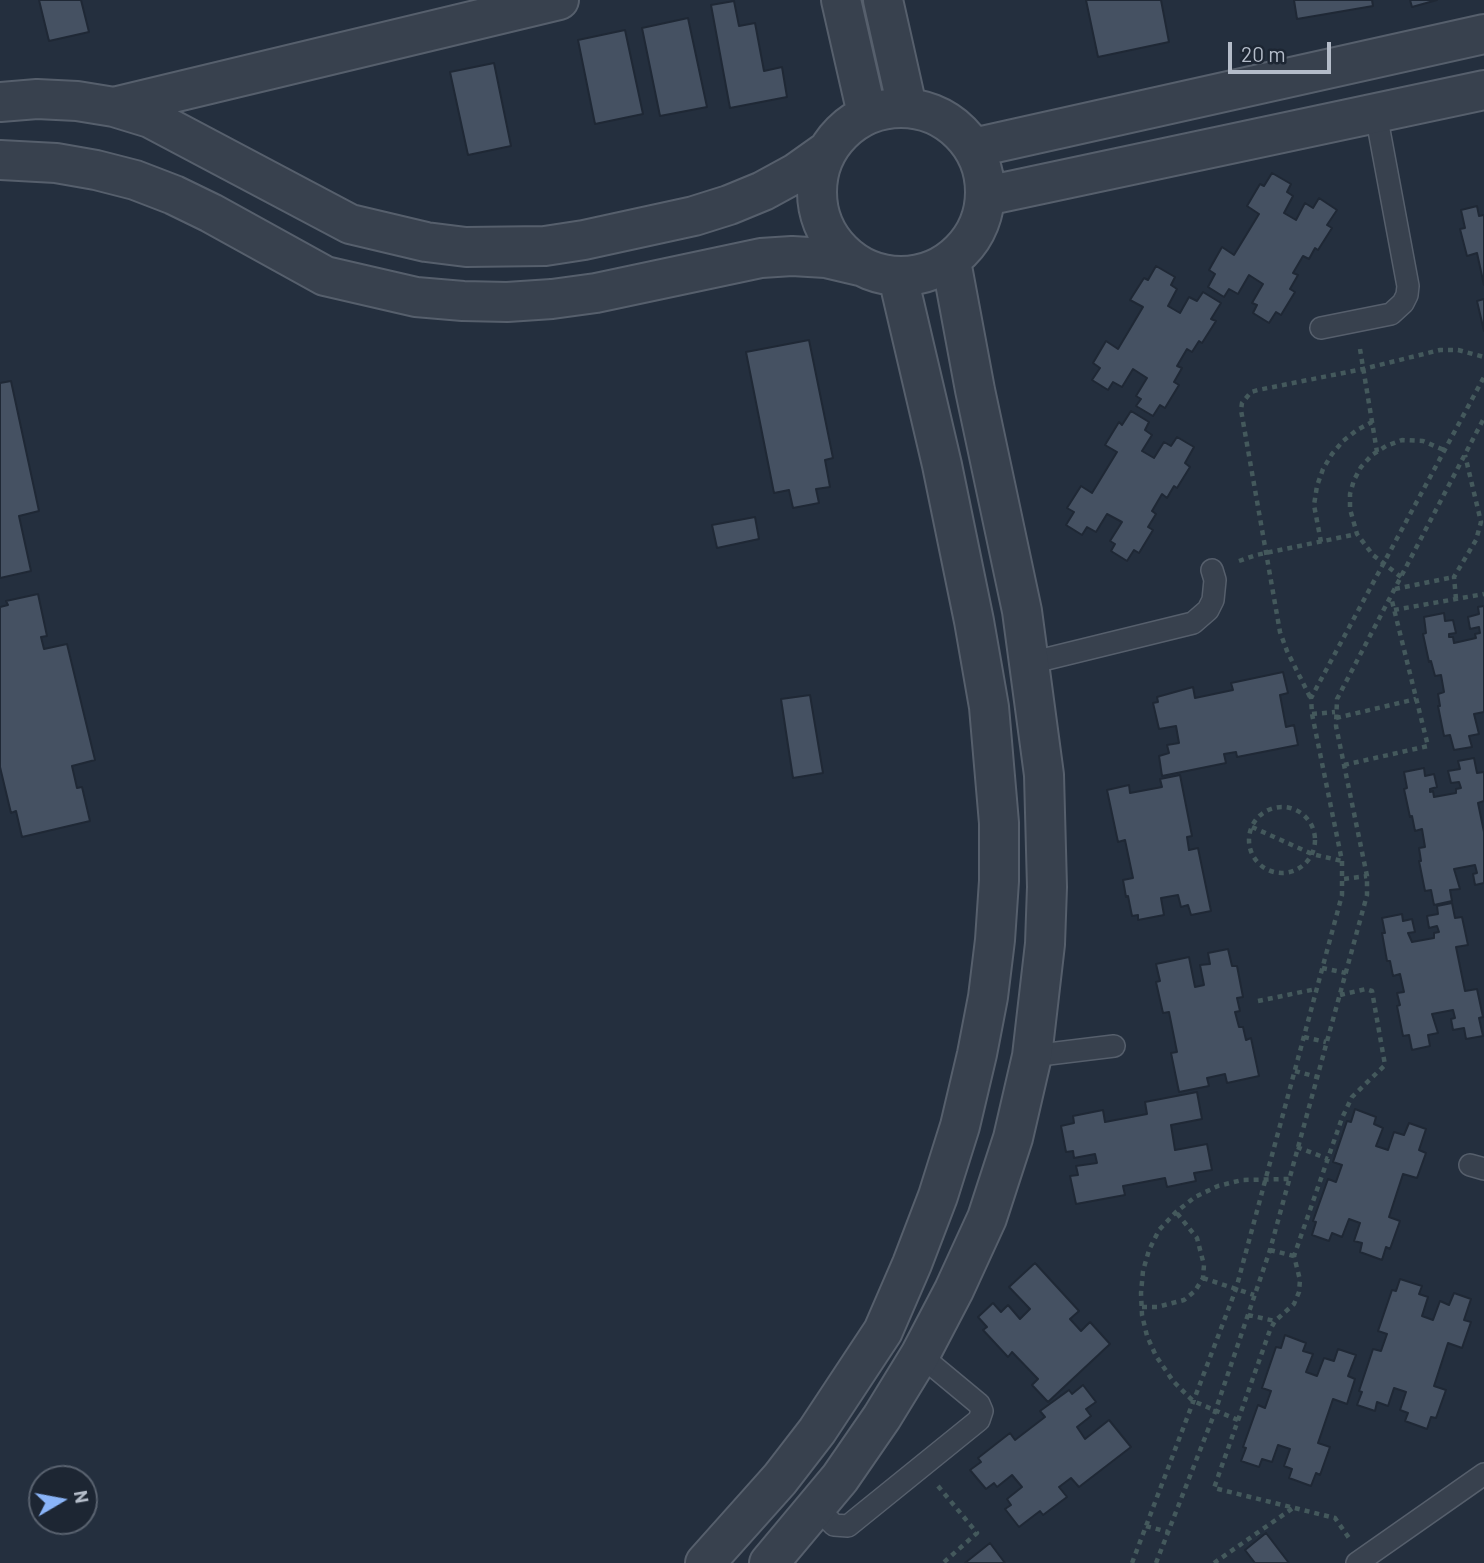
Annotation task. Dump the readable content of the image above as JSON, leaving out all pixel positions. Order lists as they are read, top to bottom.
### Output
{
  "scale_bar": "20 m",
  "north": "right"
}
